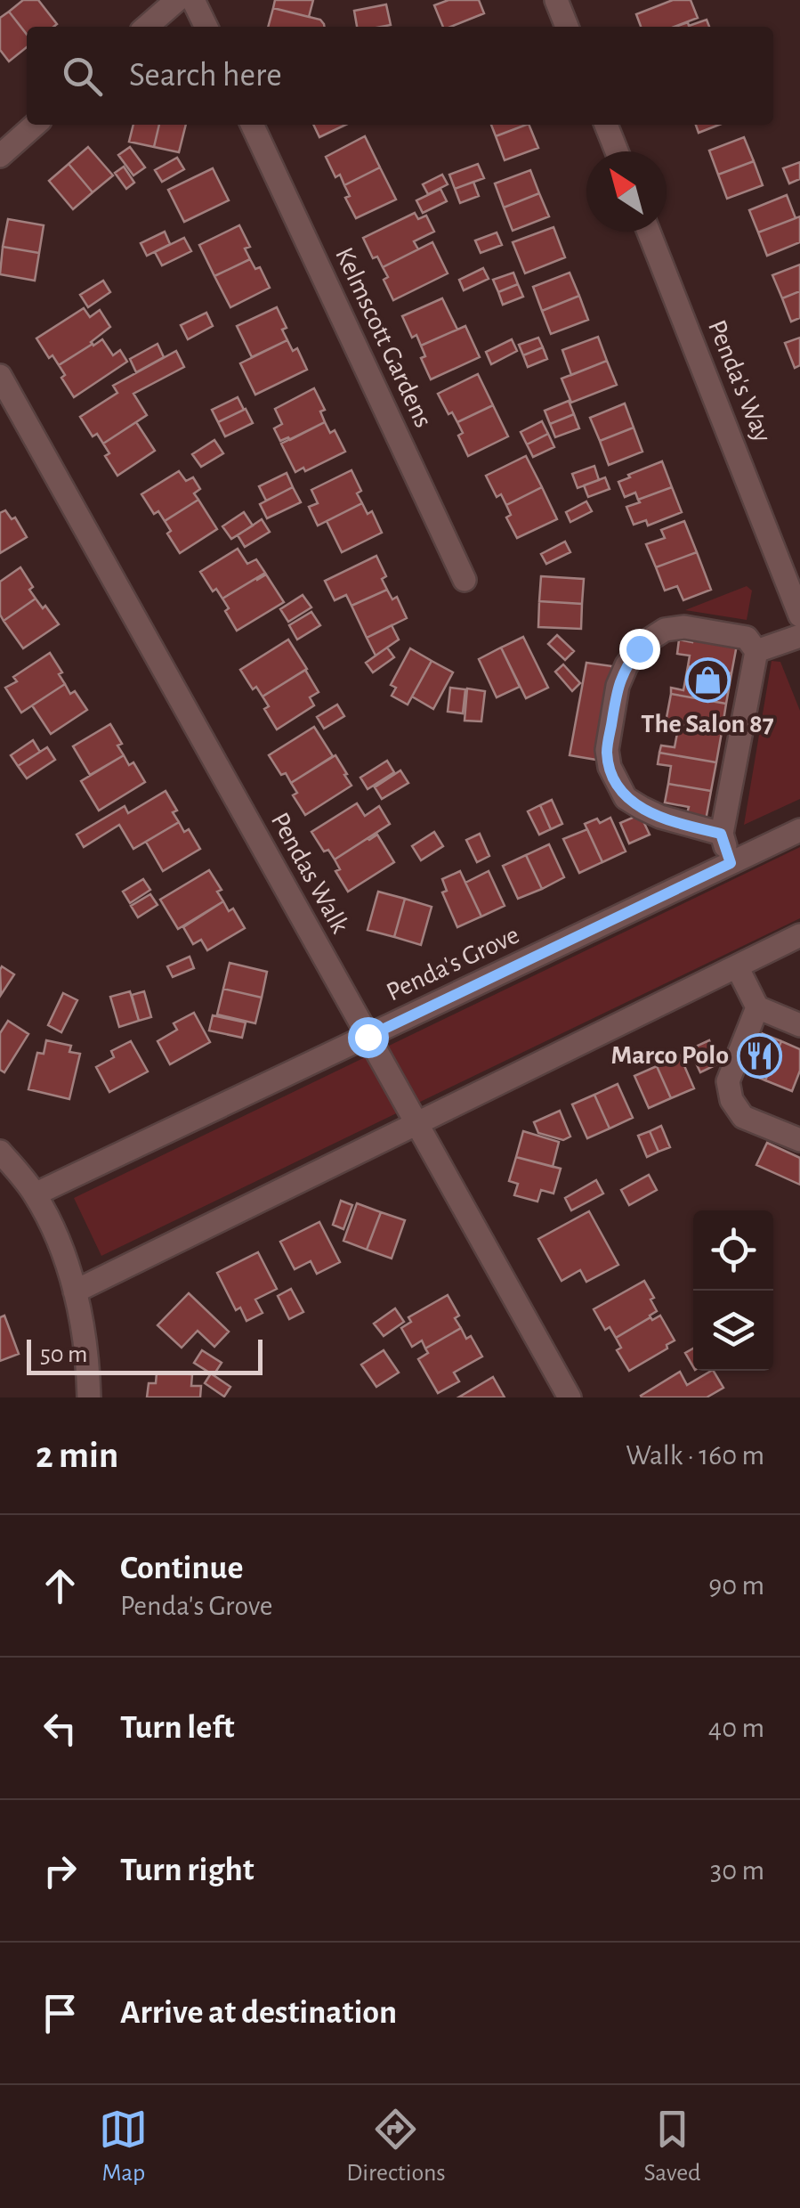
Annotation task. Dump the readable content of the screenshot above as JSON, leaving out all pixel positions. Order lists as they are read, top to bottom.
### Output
{
  "streets": {
    "street": [
      "Kelmscott Gardens",
      "Penda's Way",
      "Pendas Walk",
      "Penda's Grove"
    ]
  },
  "crossings": [
    ["Pendas Walk", "Penda's Grove"]
  ],
  "places": {
    "shop": ["The Salon 87"],
    "restaurant": ["Marco Polo"]
  },
  "scale_bar": "50 m",
  "north": "top left",
  "page": {
    "search": "Search here",
    "scale": "50 m",
    "heading": ["2 min", "Walk · 160 m"],
    "list": [
      ["Continue", "Penda's Grove", "90 m"],
      ["Turn left", "40 m"],
      ["Turn right", "30 m"],
      "Arrive at destination"
    ],
    "nav": ["Map", "Directions", "Saved"]
  }
}
